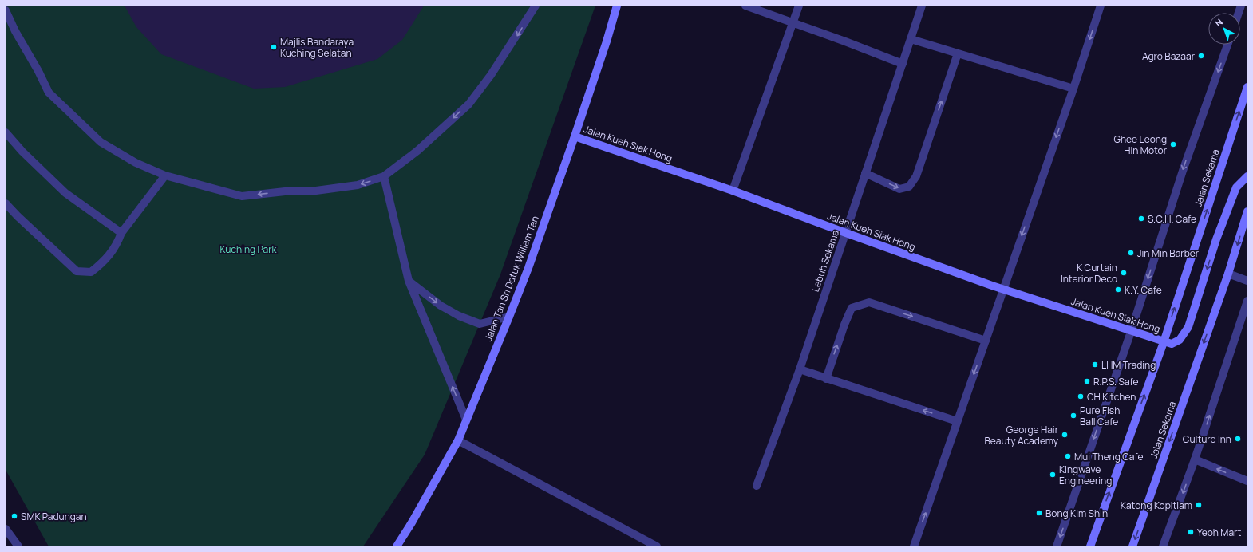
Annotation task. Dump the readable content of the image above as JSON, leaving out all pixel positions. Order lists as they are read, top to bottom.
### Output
{
  "streets": {
    "street": [
      "Jalan Kueh Siak Hong",
      "Jalan Sekama",
      "Lebuh Sekama",
      "Jalan Tan Sri Datuk William Tan"
    ]
  },
  "crossings": [
    ["Jalan Kueh Siak Hong", "Jalan Sekama"],
    ["Jalan Kueh Siak Hong", "Lebuh Sekama"],
    ["Jalan Kueh Siak Hong", "Jalan Tan Sri Datuk William Tan"]
  ],
  "parks": ["Kuching Park"],
  "places": [
    "Majlis Bandaraya Kuching Selatan",
    "Agro Bazaar",
    "Ghee Leong Hin Motor",
    "S.C.H. Cafe",
    "Jin Min Barber",
    "K Curtain Interior Deco",
    "K.Y. Cafe",
    "LHM Trading",
    "R.P.S. Safe",
    "CH Kitchen",
    "Pure Fish Ball Cafe",
    "George Hair Beauty Academy",
    "Culture Inn",
    "Mui Theng Cafe",
    "Kingwave Engineering",
    "Katong Kopitiam",
    "Bong Kim Shin",
    "SMK Padungan",
    "Yeoh Mart"
  ],
  "north": "top left"
}
